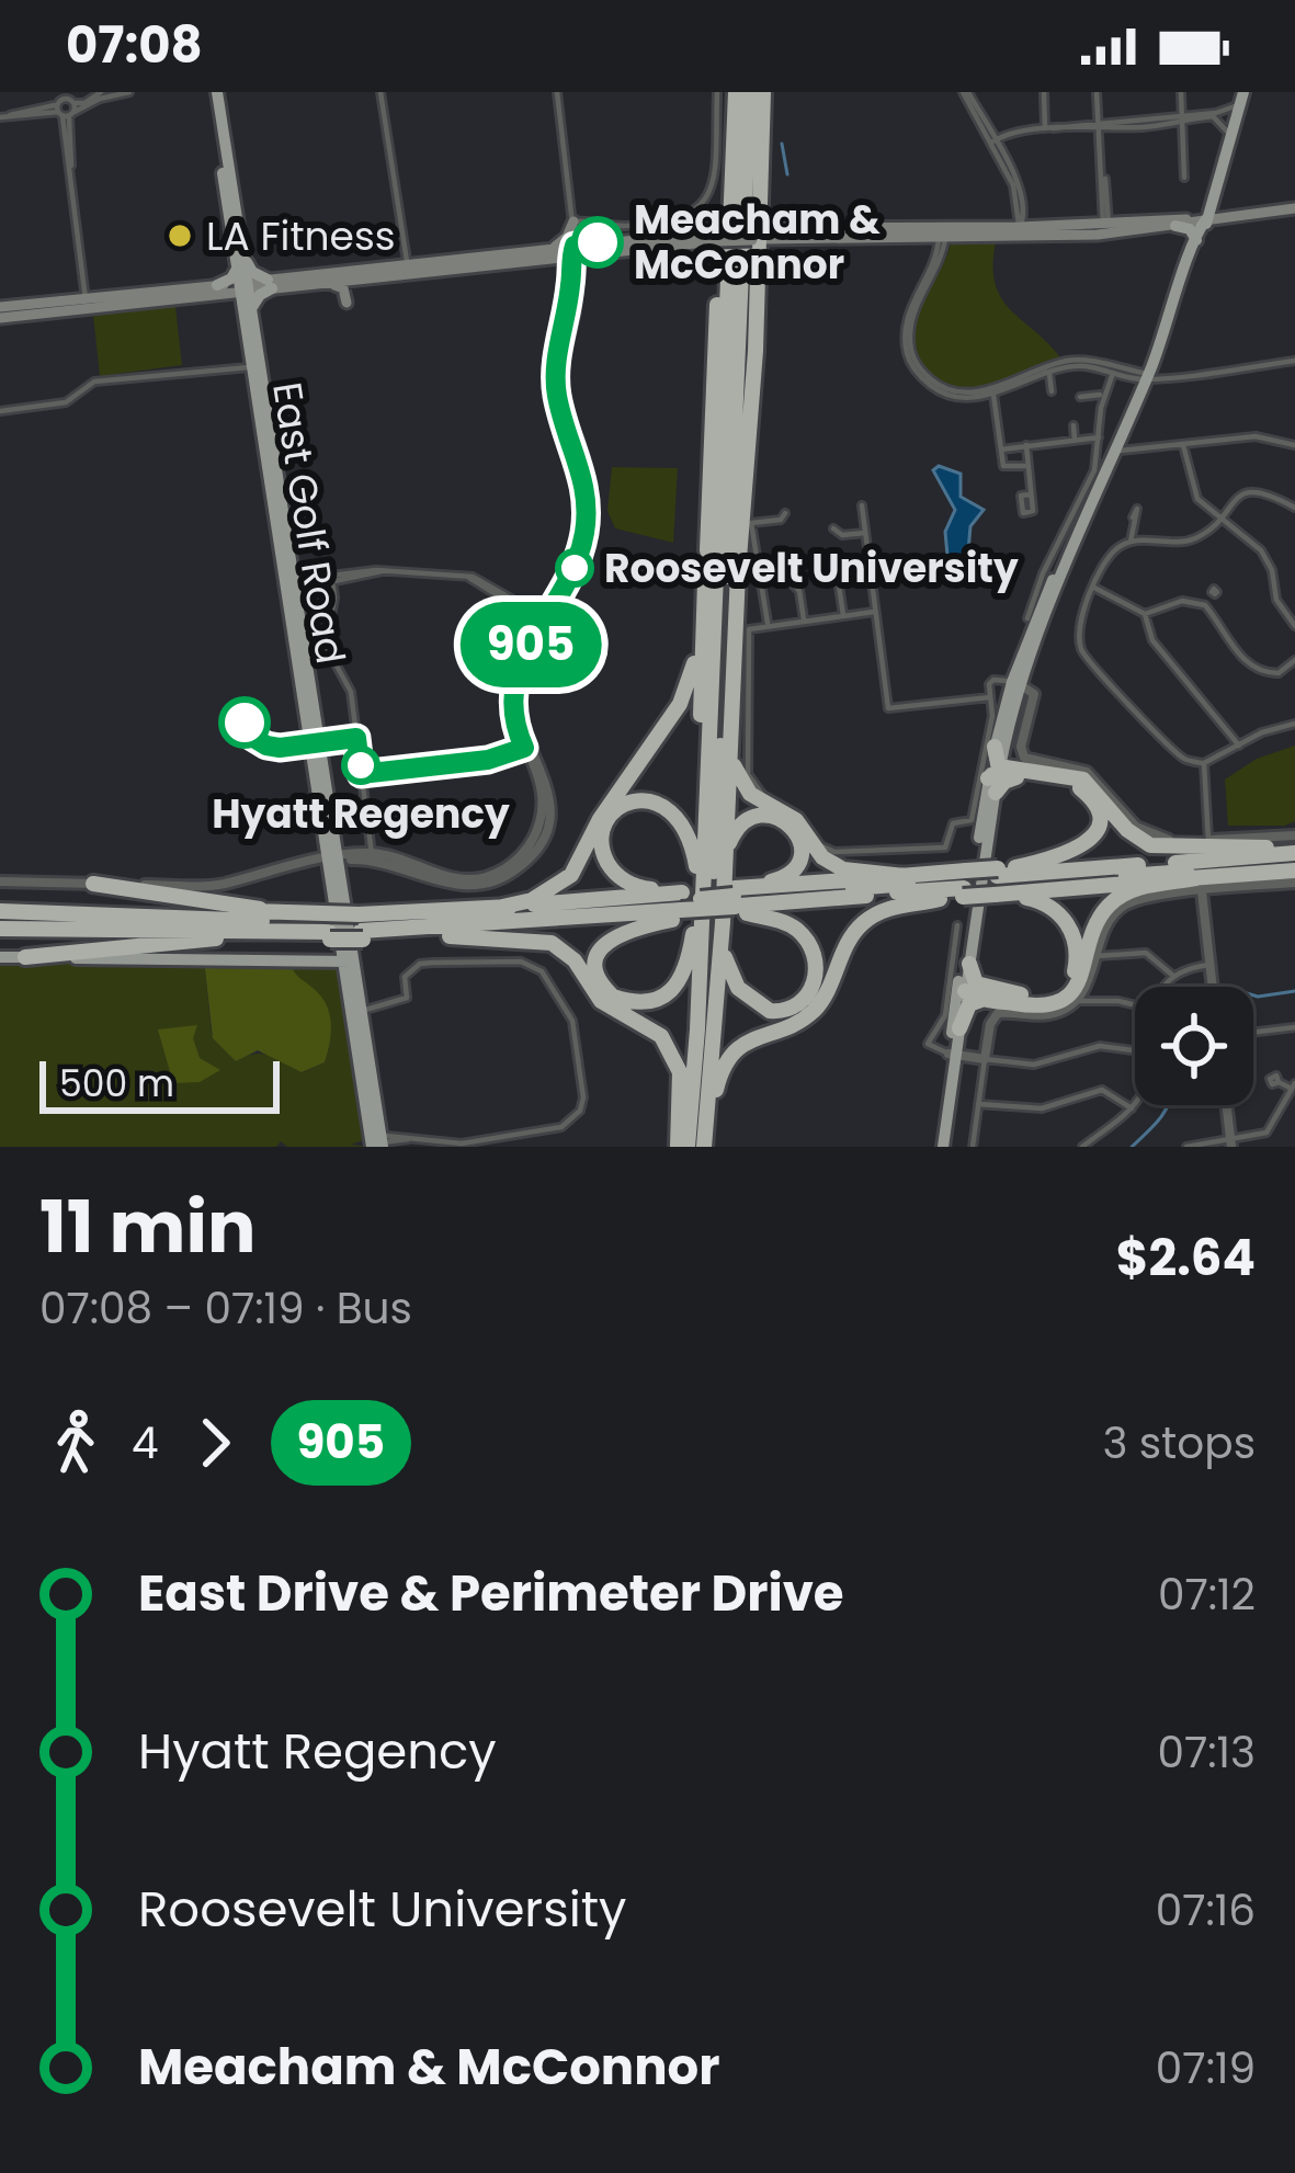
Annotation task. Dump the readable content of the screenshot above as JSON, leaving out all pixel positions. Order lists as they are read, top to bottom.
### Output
{
  "streets": {
    "main road": ["East Golf Road"]
  },
  "places": [
    "LA Fitness",
    "Meacham & McConnor",
    "Roosevelt University",
    "Hyatt Regency"
  ],
  "lines": ["bus line 905"],
  "scale_bar": "500 m",
  "page": {
    "status": "07:08",
    "on_map": "905",
    "scale": "500 m",
    "heading": ["11 min", "07:08 – 07:19 · Bus", "$2.64"],
    "legs": ["4", "905", "3 stops"],
    "list": [
      {
        "name": "East Drive & Perimeter Drive",
        "value": "07:12"
      },
      {
        "name": "Hyatt Regency",
        "value": "07:13"
      },
      {
        "name": "Roosevelt University",
        "value": "07:16"
      },
      {
        "name": "Meacham & McConnor",
        "value": "07:19"
      }
    ]
  }
}
